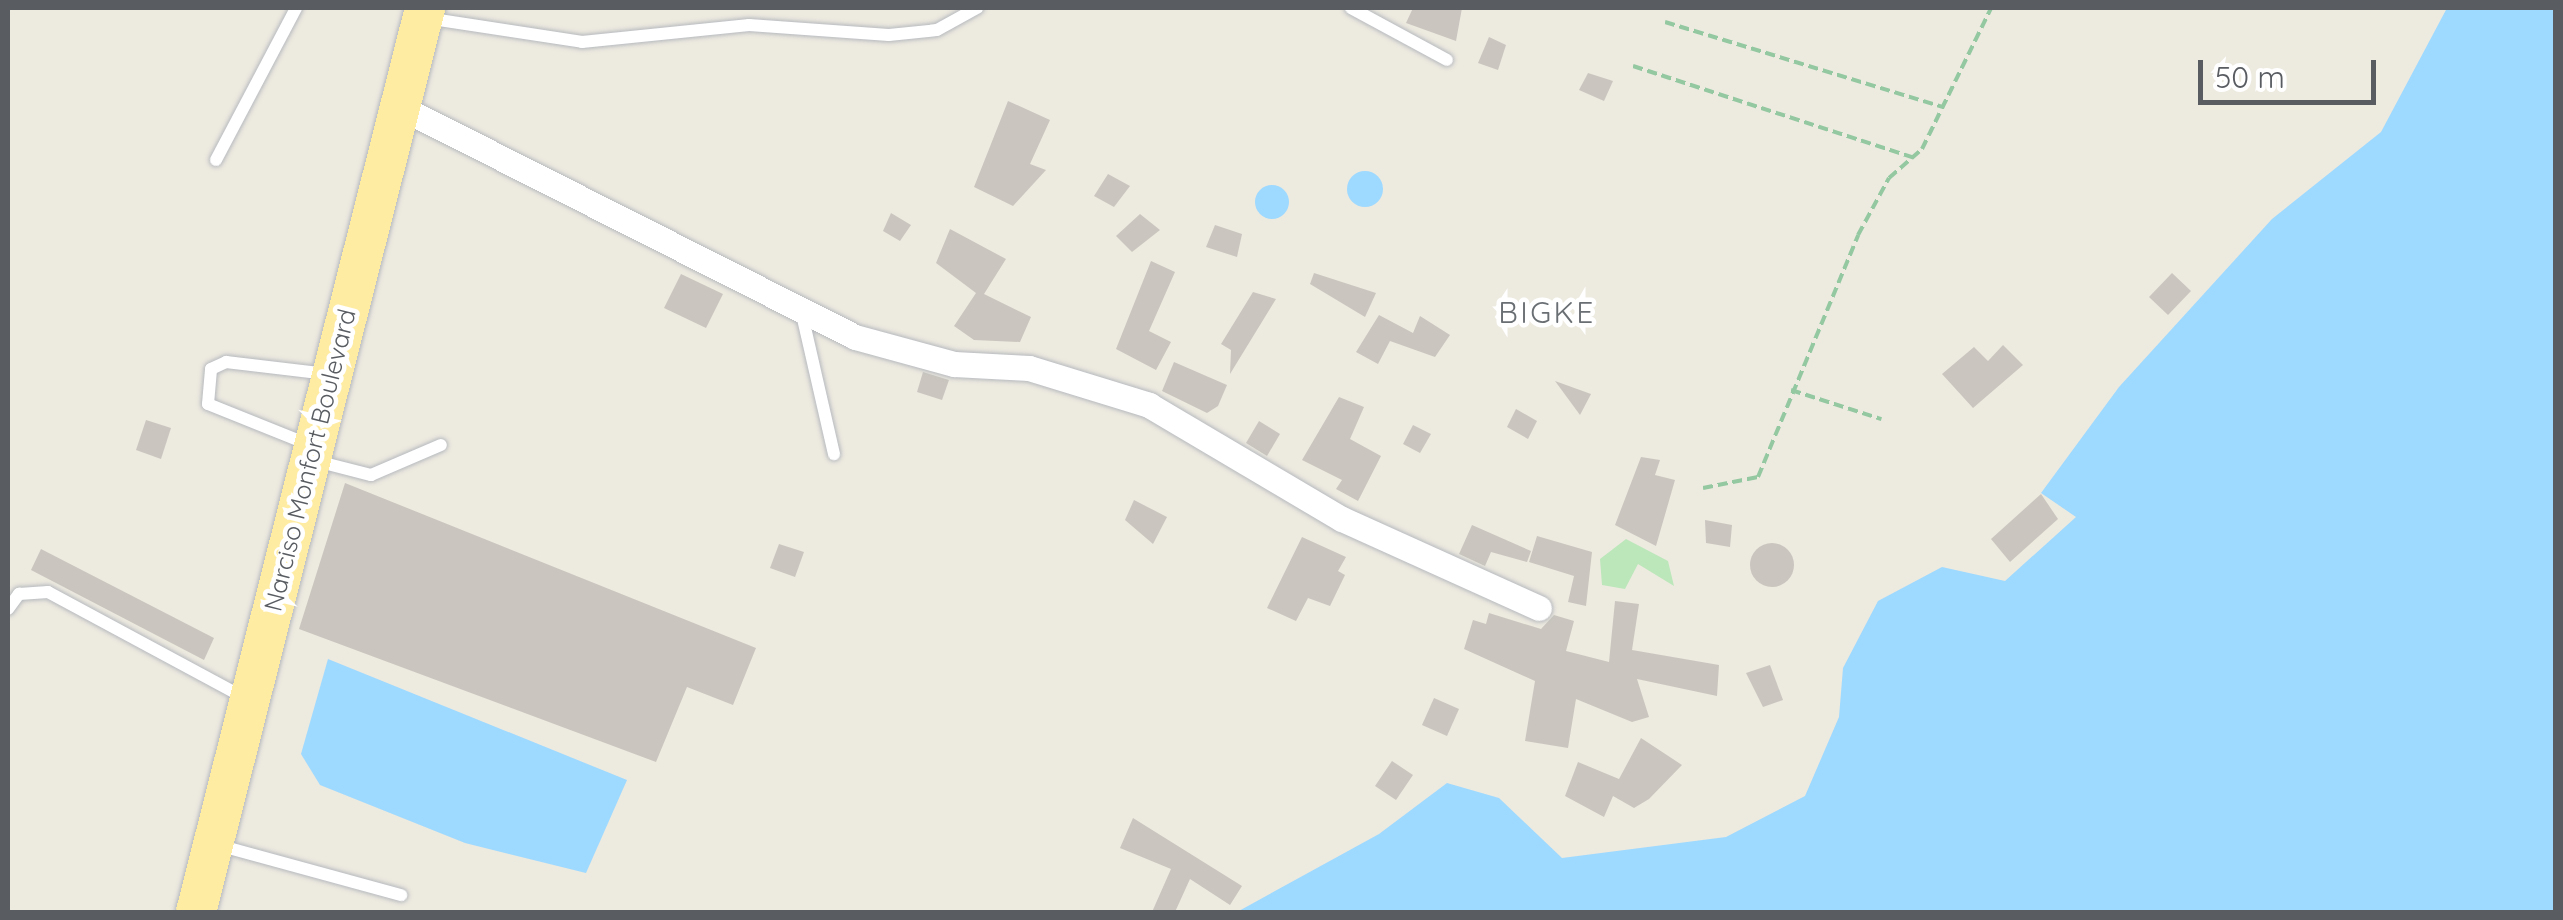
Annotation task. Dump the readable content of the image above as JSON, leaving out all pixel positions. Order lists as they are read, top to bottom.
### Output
{
  "streets": {
    "main road": ["Narciso Monfort Boulevard"]
  },
  "districts": ["BIGKE"],
  "scale_bar": "50 m"
}
